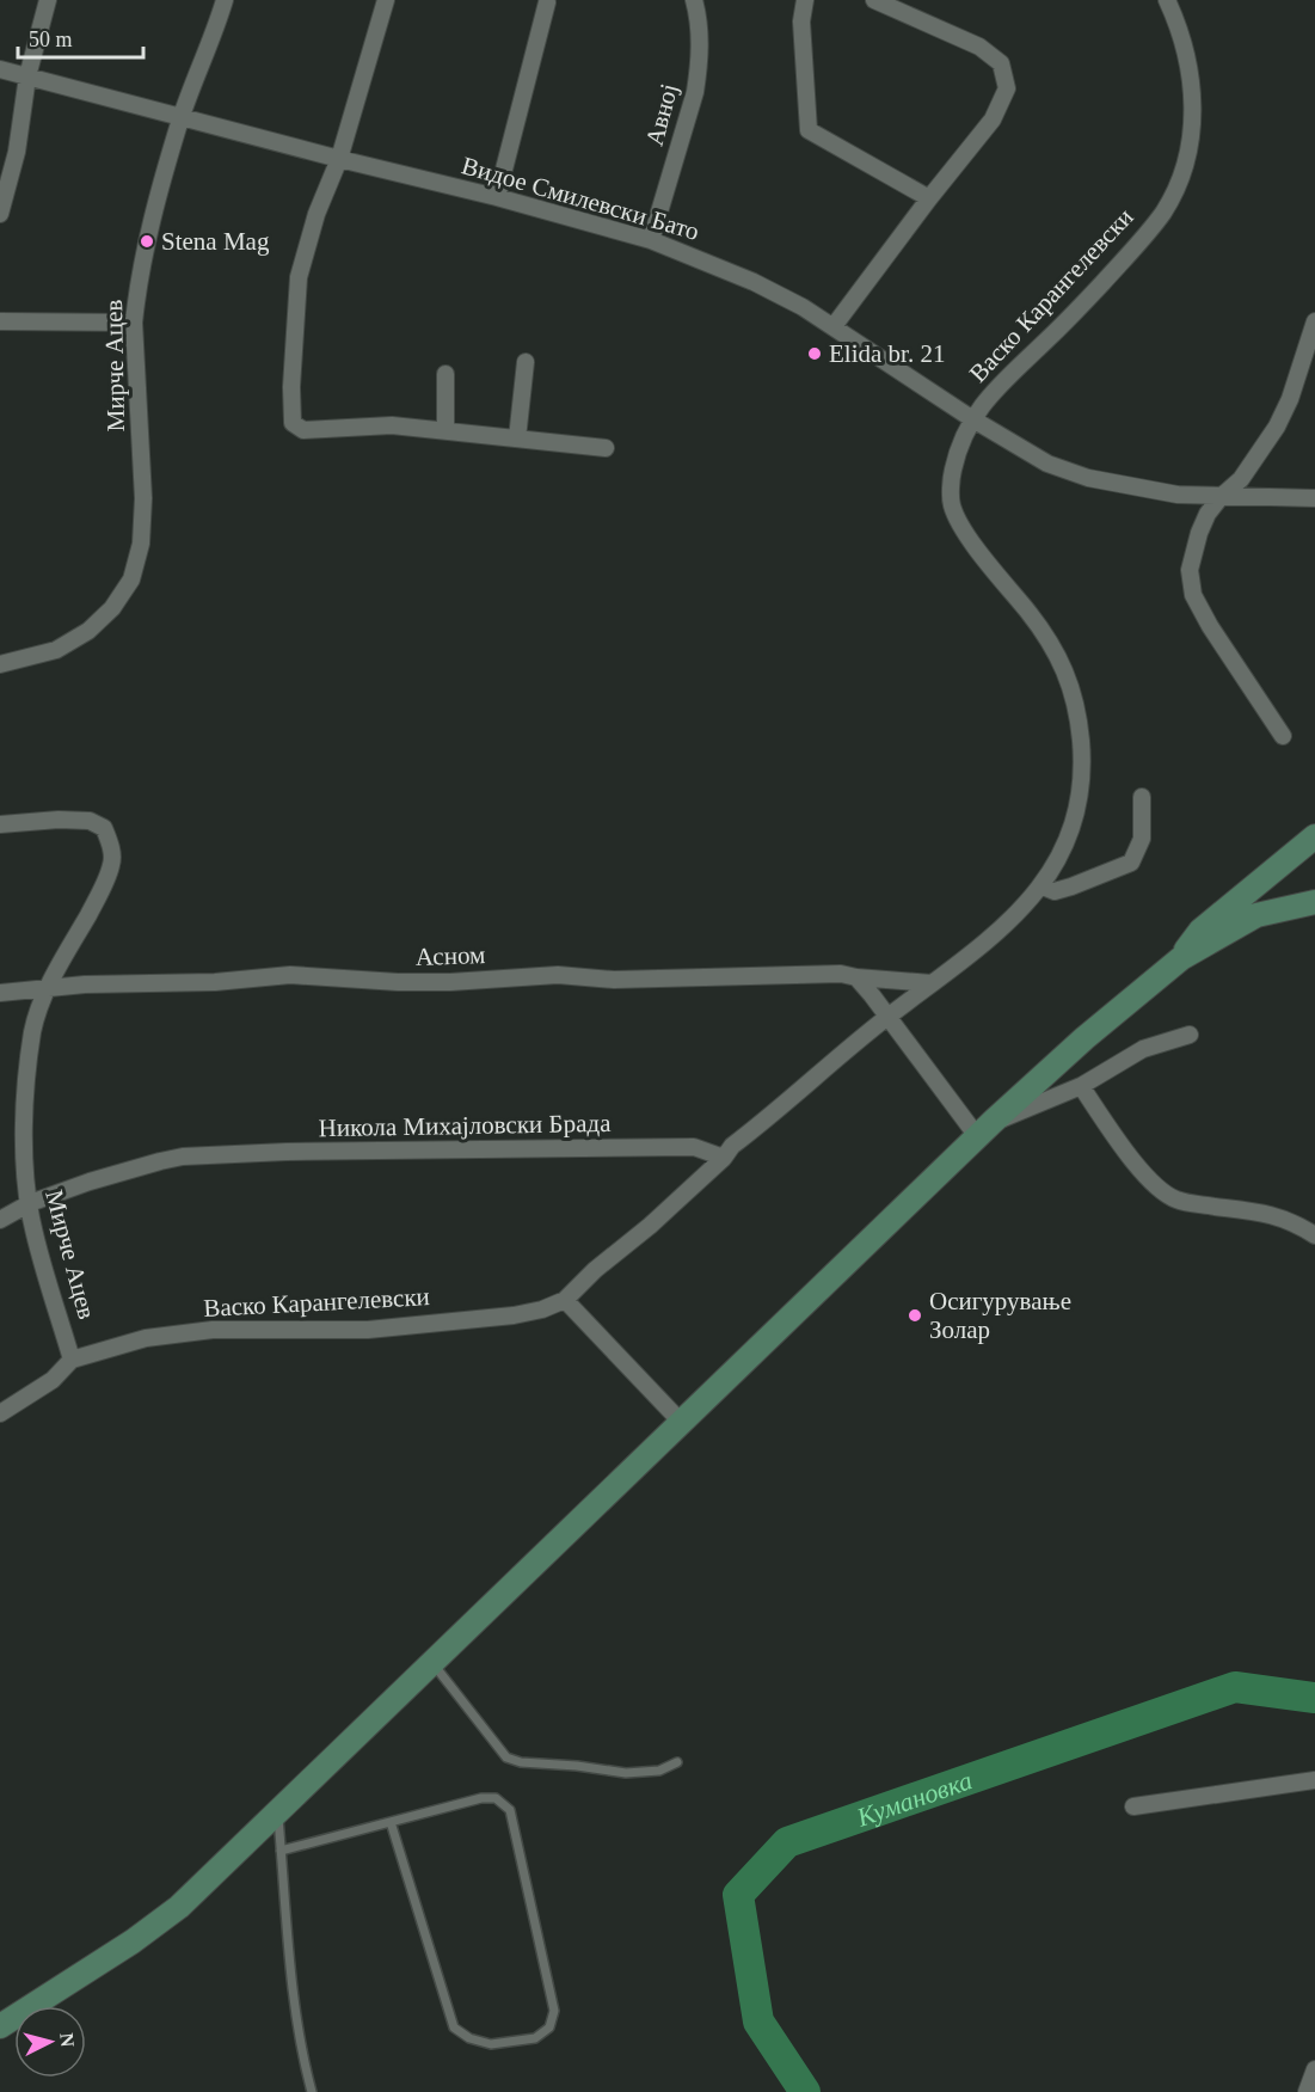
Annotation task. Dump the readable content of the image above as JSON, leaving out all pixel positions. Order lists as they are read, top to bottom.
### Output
{
  "streets": {
    "street": [
      "Авној",
      "Видое Смилевски Бато",
      "Васко Карангелевски",
      "Мирче Ацев",
      "Асном",
      "Никола Михајловски Брада"
    ]
  },
  "crossings": [
    ["Авној", "Видое Смилевски Бато"],
    ["Видое Смилевски Бато", "Васко Карангелевски"],
    ["Видое Смилевски Бато", "Мирче Ацев"],
    ["Васко Карангелевски", "Мирче Ацев"],
    ["Васко Карангелевски", "Никола Михајловски Брада"],
    ["Мирче Ацев", "Асном"],
    ["Мирче Ацев", "Никола Михајловски Брада"]
  ],
  "water": ["Кумановка"],
  "places": ["Stena Mag", "Elida br. 21", "Осигурување Золар"],
  "scale_bar": "50 m",
  "north": "right"
}
